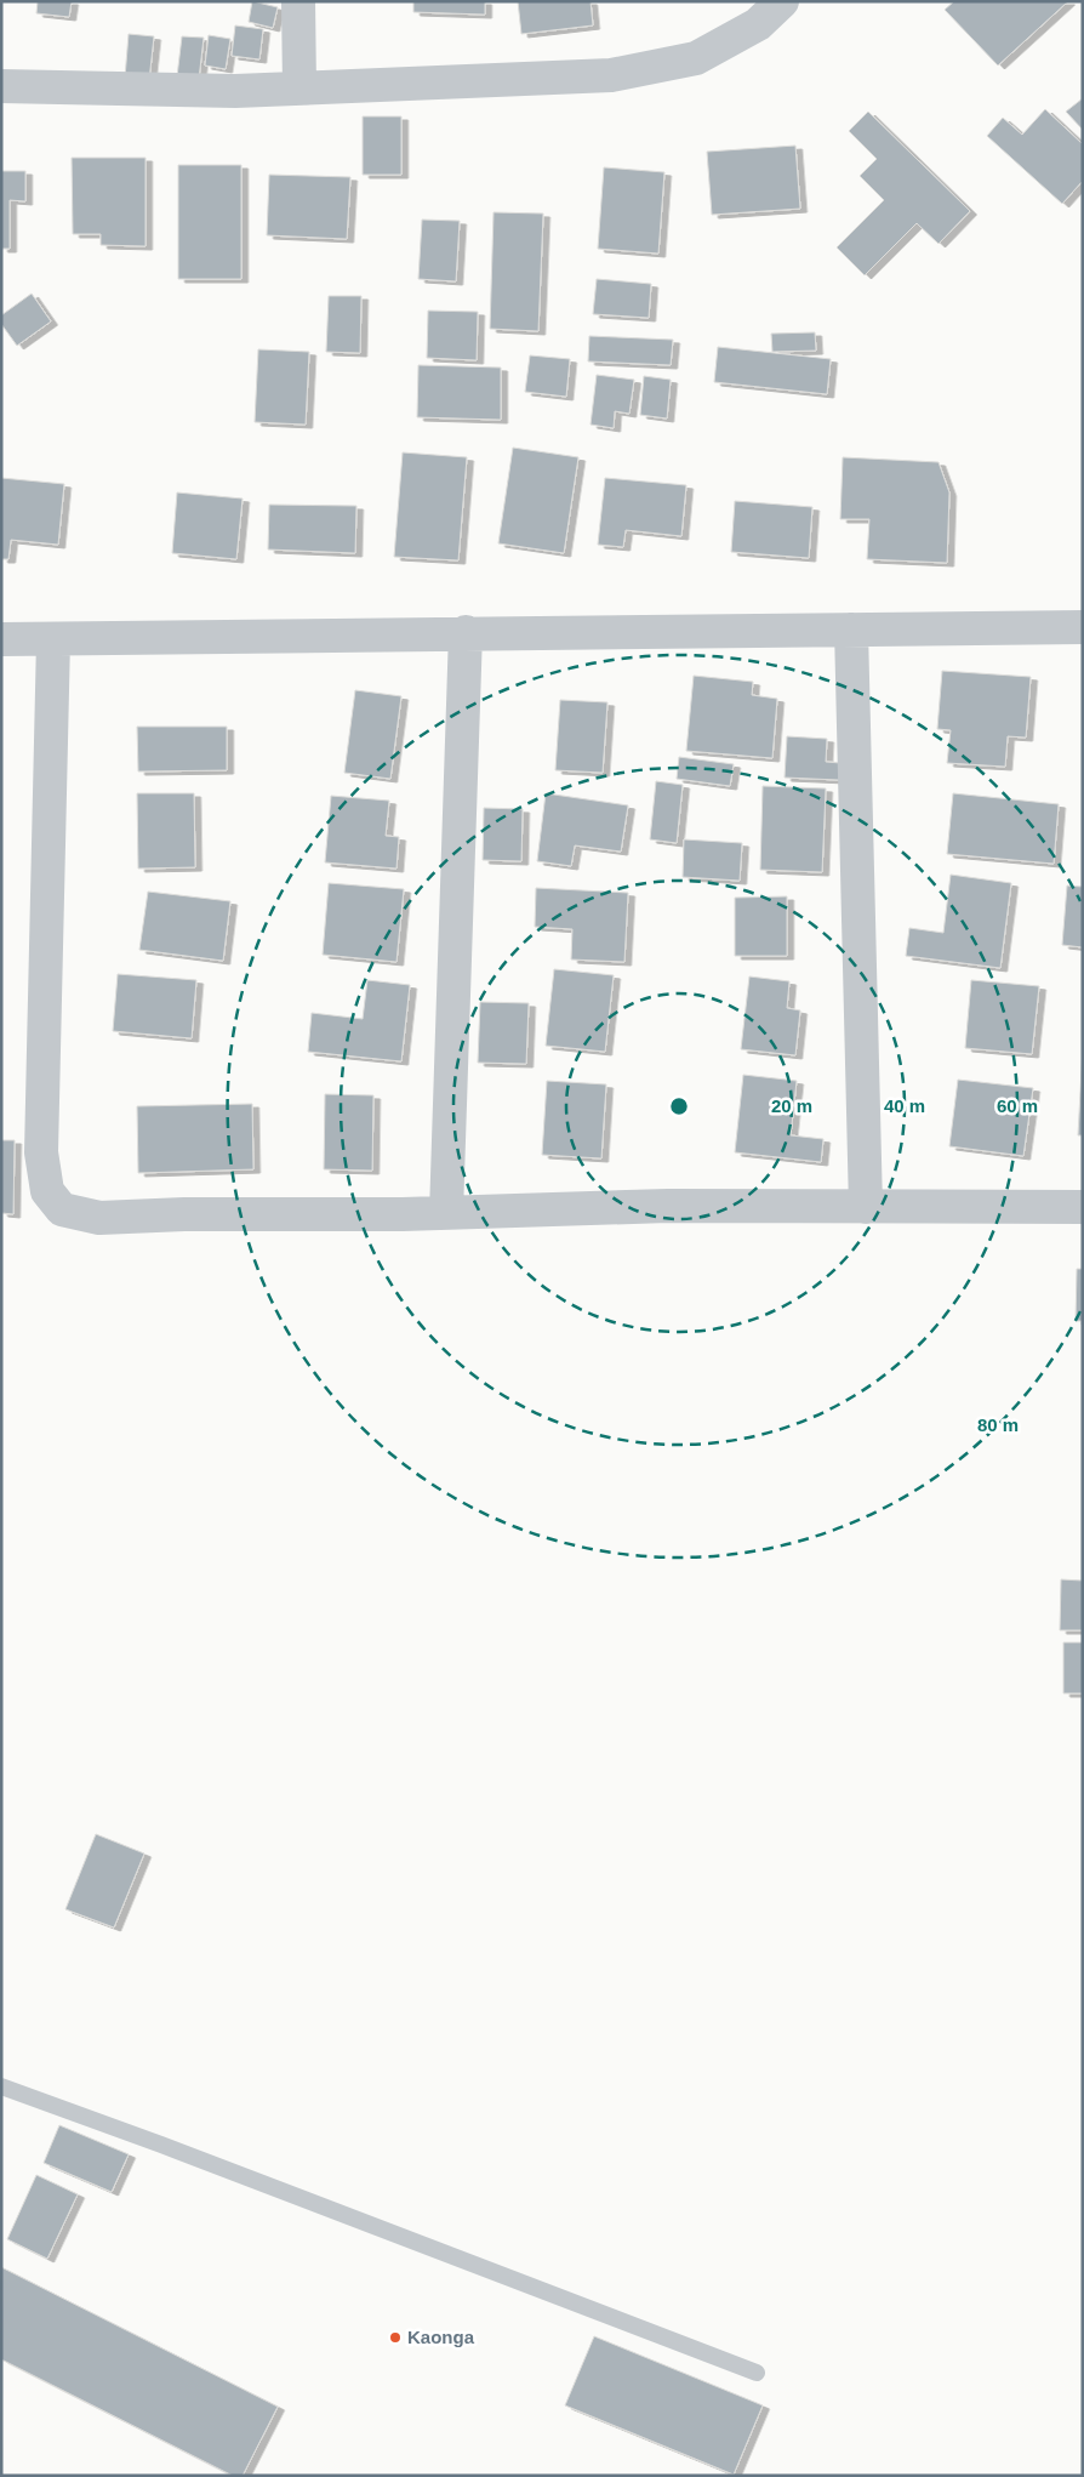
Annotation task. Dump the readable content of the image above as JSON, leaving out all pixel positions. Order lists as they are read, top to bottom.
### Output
{
  "places": ["Kaonga"],
  "rings": [
    "20 m",
    "40 m",
    "60 m",
    "80 m"
  ]
}
